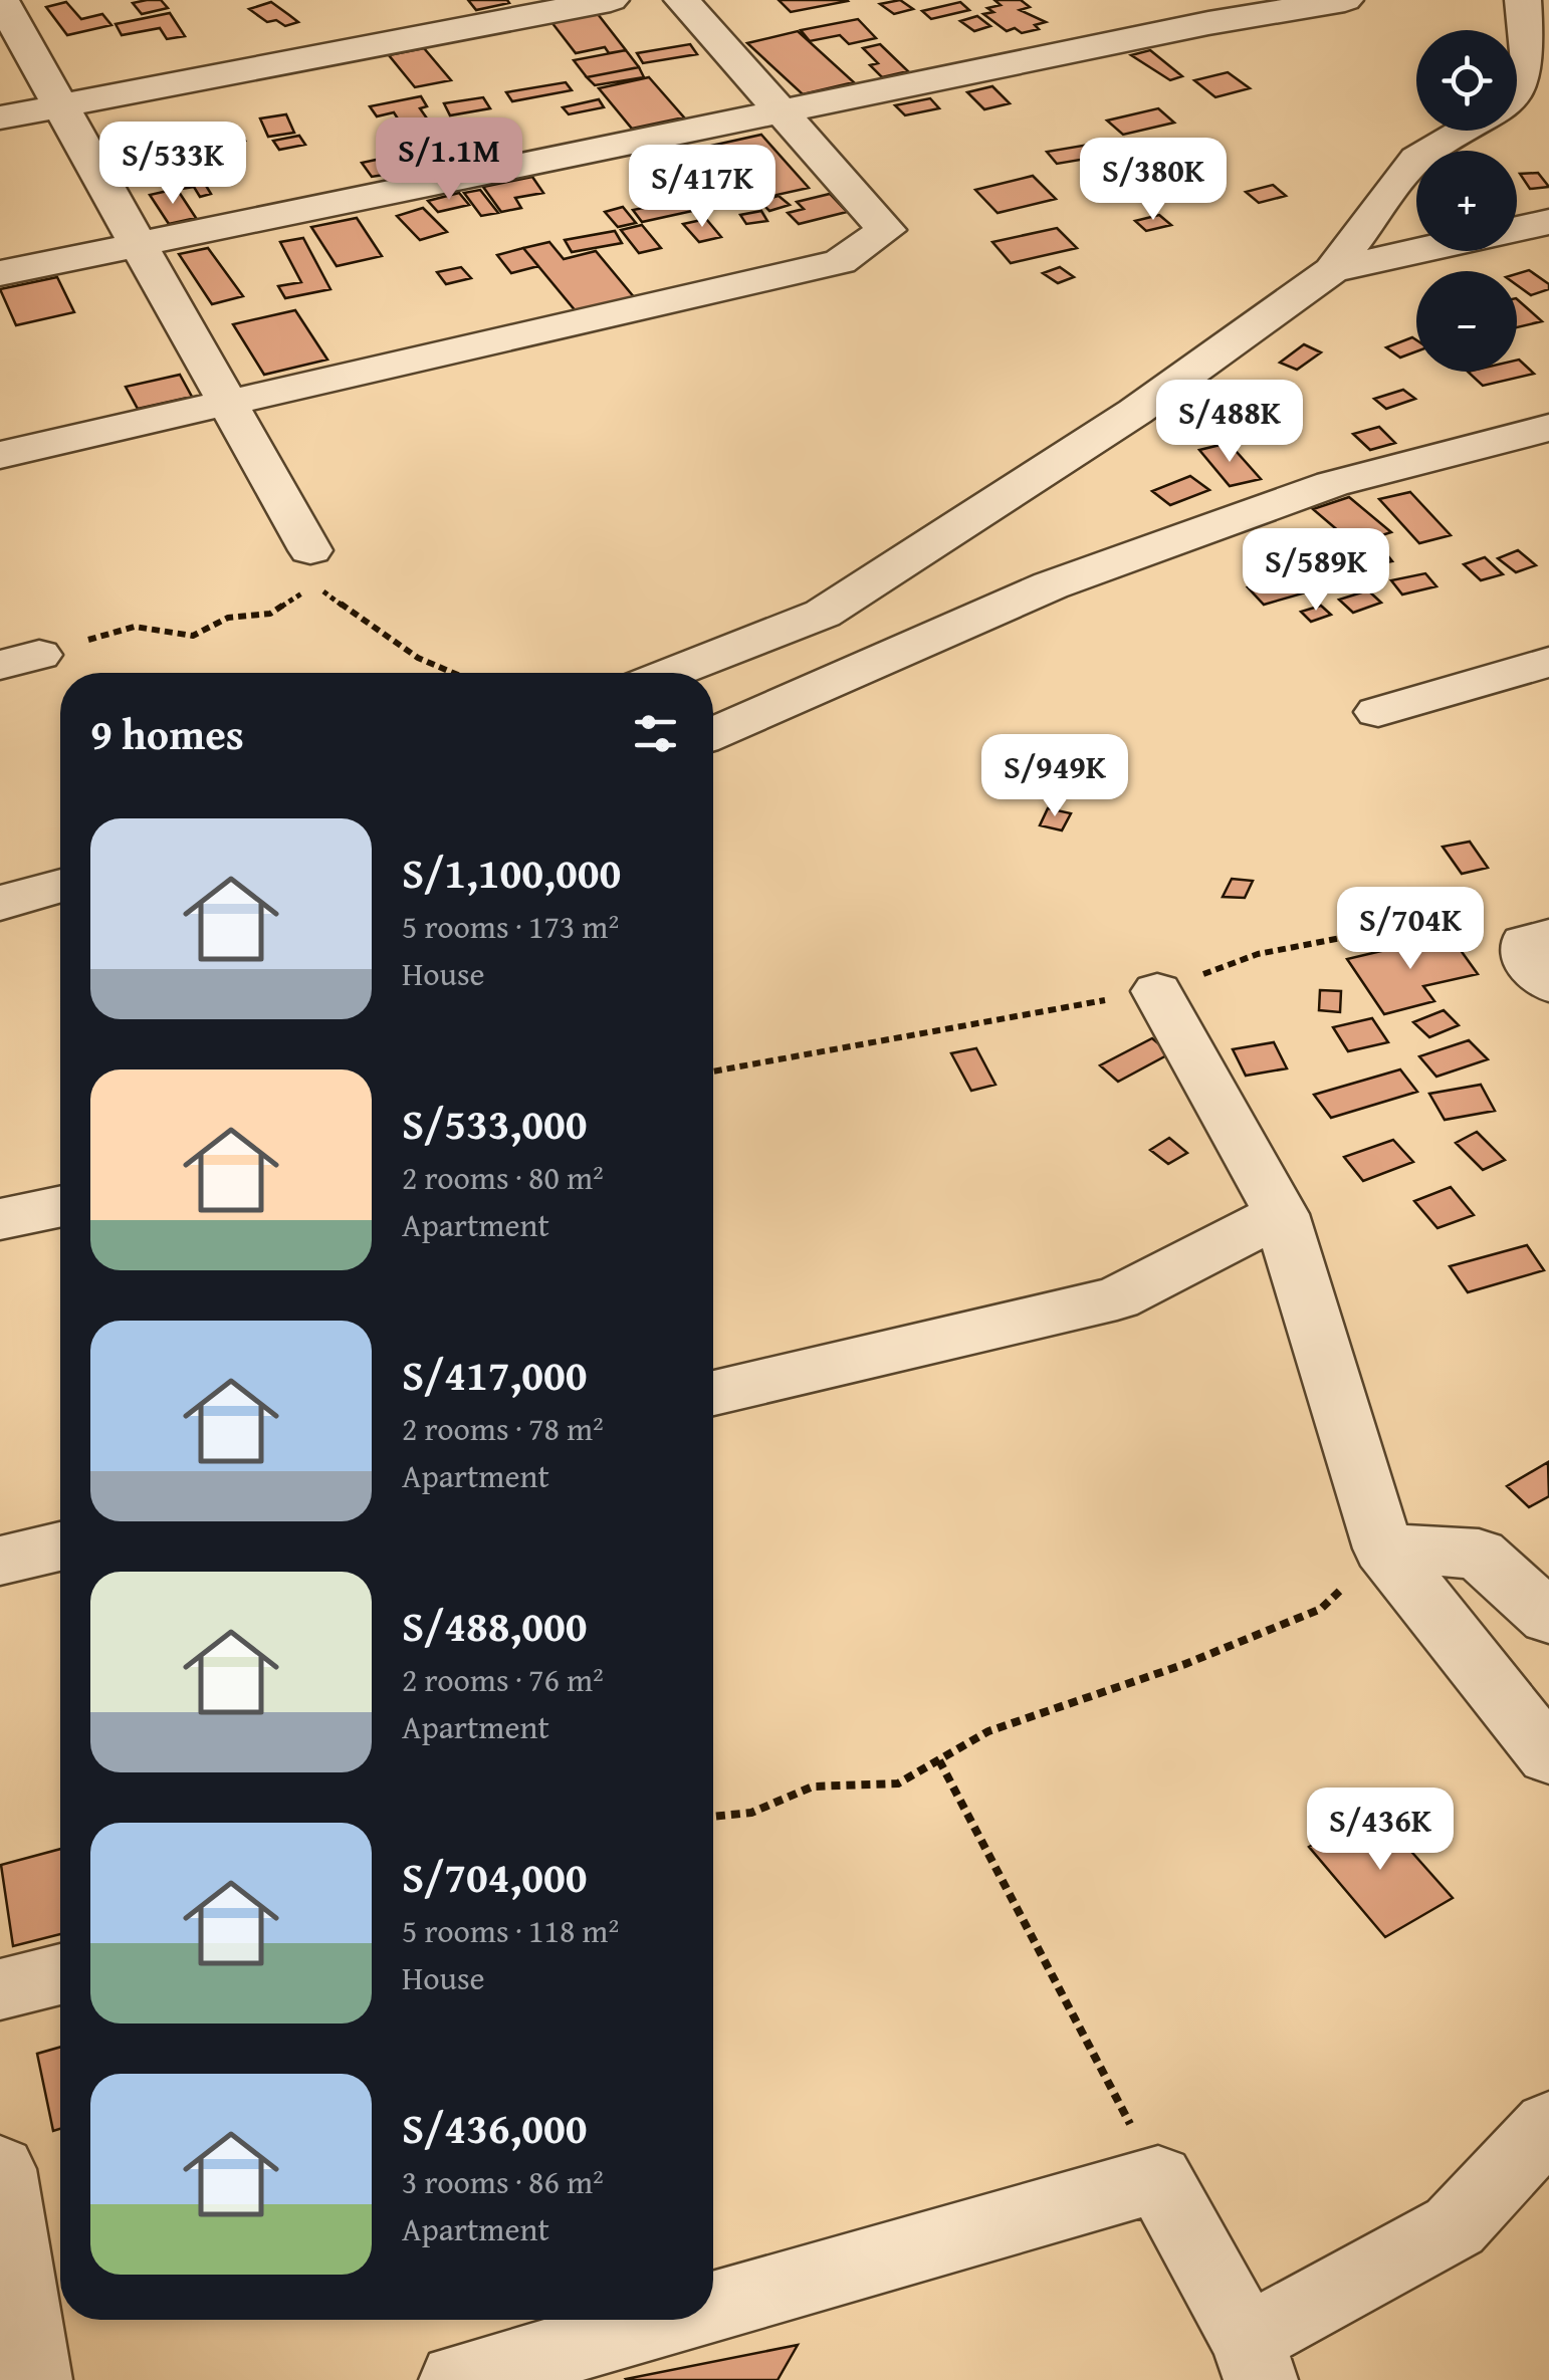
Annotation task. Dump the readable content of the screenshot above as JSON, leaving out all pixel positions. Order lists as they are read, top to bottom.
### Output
{
  "page": {
    "map_buttons": ["+", "−"],
    "price": [
      "S/1.1M",
      "S/533K",
      "S/380K",
      "S/417K",
      "S/488K",
      "S/589K",
      "S/949K",
      "S/704K",
      "S/436K"
    ],
    "heading": "9 homes",
    "list": [
      {
        "name": "S/1,100,000",
        "note": "5 rooms · 173 m² · House"
      },
      {
        "name": "S/533,000",
        "note": "2 rooms · 80 m² · Apartment"
      },
      {
        "name": "S/417,000",
        "note": "2 rooms · 78 m² · Apartment"
      },
      {
        "name": "S/488,000",
        "note": "2 rooms · 76 m² · Apartment"
      },
      {
        "name": "S/704,000",
        "note": "5 rooms · 118 m² · House"
      },
      {
        "name": "S/436,000",
        "note": "3 rooms · 86 m² · Apartment"
      }
    ]
  }
}
